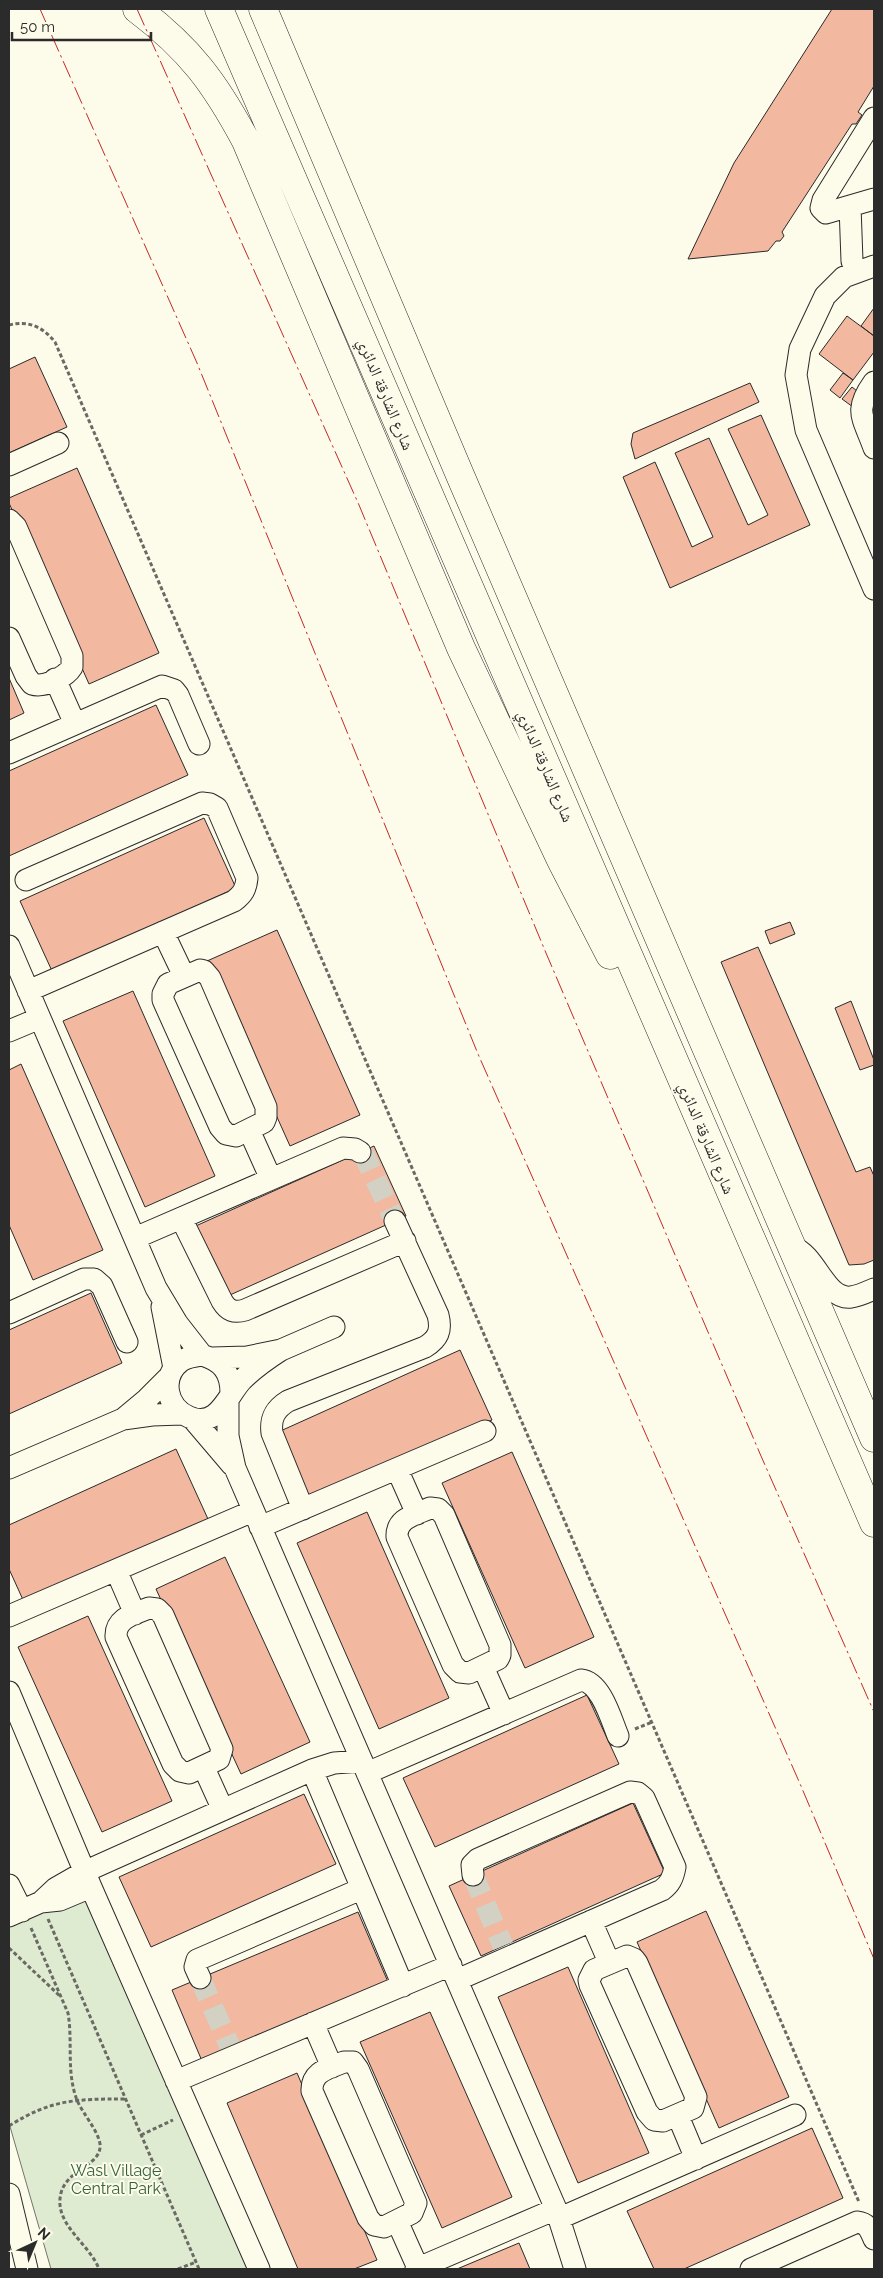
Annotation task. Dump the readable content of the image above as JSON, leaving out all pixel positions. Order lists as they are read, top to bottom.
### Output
{
  "streets": {
    "highway": ["شارع الشارقة الدائري"]
  },
  "parks": ["Wasl Village Central Park"],
  "scale_bar": "50 m",
  "north": "top right"
}
